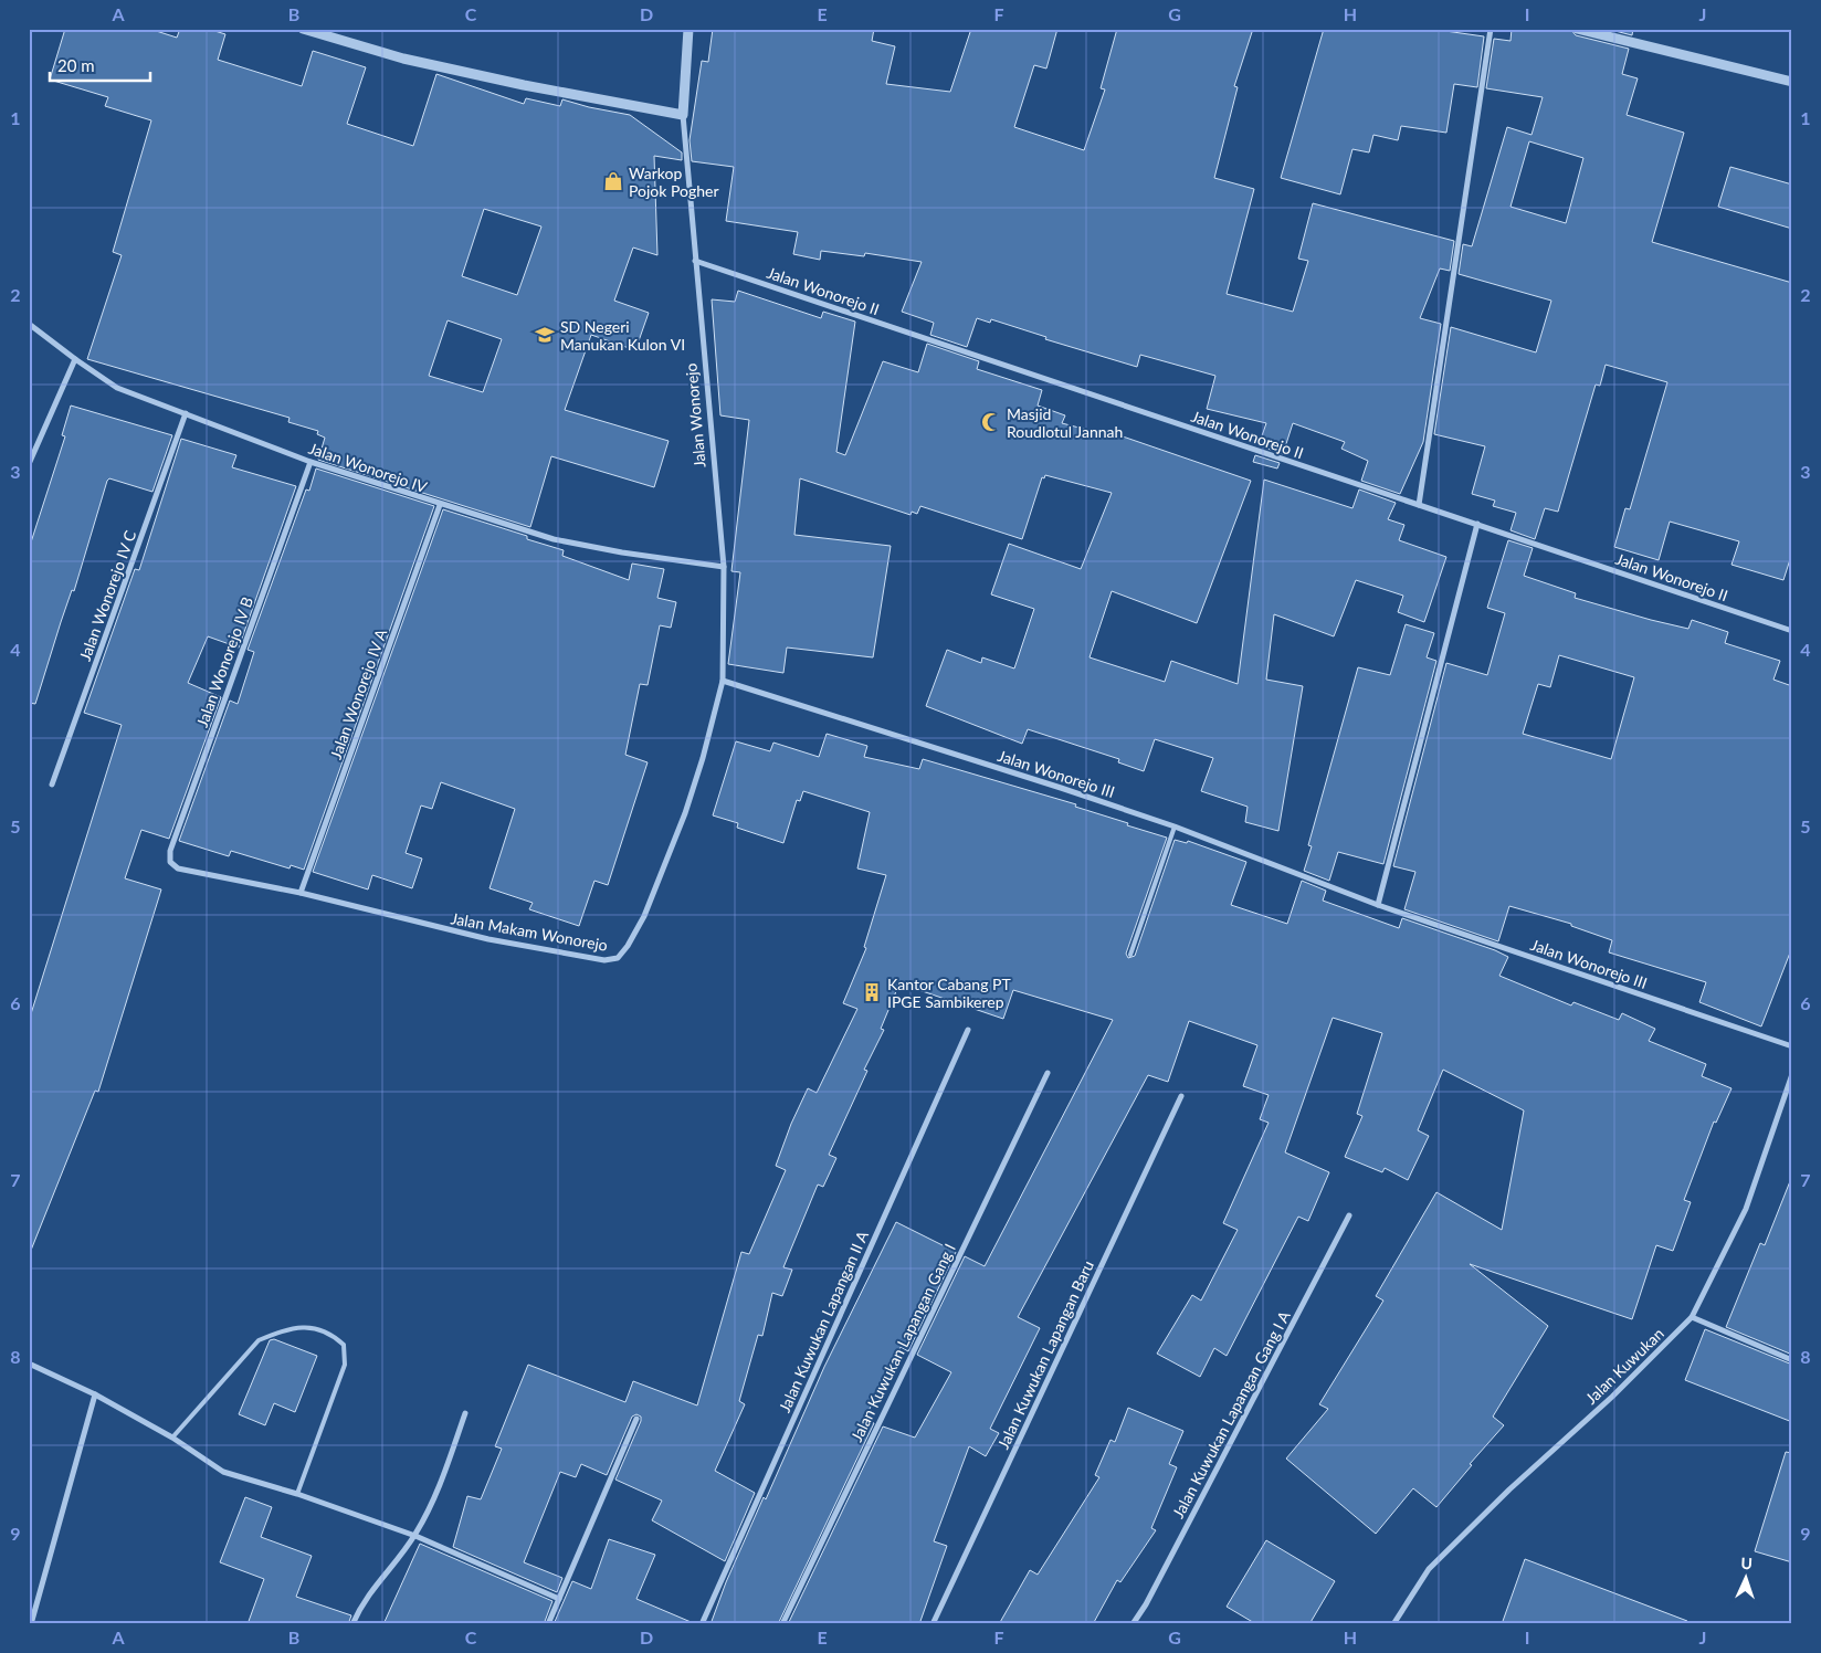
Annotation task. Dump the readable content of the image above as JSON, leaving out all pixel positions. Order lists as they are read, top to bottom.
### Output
{
  "streets": {
    "street": [
      "Jalan Wonorejo II",
      "Jalan Wonorejo",
      "Jalan Wonorejo IV",
      "Jalan Wonorejo IV C",
      "Jalan Wonorejo IV B",
      "Jalan Wonorejo IV A",
      "Jalan Wonorejo III",
      "Jalan Makam Wonorejo",
      "Jalan Kuwukan Lapangan II A",
      "Jalan Kuwukan Lapangan Gang I",
      "Jalan Kuwukan Lapangan Baru",
      "Jalan Kuwukan",
      "Jalan Kuwukan Lapangan Gang I A"
    ]
  },
  "crossings": [
    ["Jalan Wonorejo II", "Jalan Wonorejo"],
    ["Jalan Wonorejo", "Jalan Wonorejo IV"],
    ["Jalan Wonorejo", "Jalan Wonorejo III"],
    ["Jalan Wonorejo", "Jalan Makam Wonorejo"],
    ["Jalan Wonorejo IV", "Jalan Wonorejo IV C"],
    ["Jalan Wonorejo IV", "Jalan Wonorejo IV B"],
    ["Jalan Wonorejo IV", "Jalan Wonorejo IV A"],
    ["Jalan Wonorejo IV B", "Jalan Makam Wonorejo"],
    ["Jalan Wonorejo IV A", "Jalan Makam Wonorejo"],
    ["Jalan Wonorejo III", "Jalan Makam Wonorejo"]
  ],
  "places": {
    "shop": ["Warkop Pojok Pogher"],
    "school or university": ["SD Negeri Manukan Kulon VI"],
    "mosque": ["Masjid Roudlotul Jannah"],
    "building": ["Kantor Cabang PT IPGE Sambikerep"]
  },
  "scale_bar": "20 m",
  "north": "top",
  "grid": {
    "columns": [
      "A",
      "B",
      "C",
      "D",
      "E",
      "F",
      "G",
      "H",
      "I",
      "J"
    ],
    "rows": [
      "1",
      "2",
      "3",
      "4",
      "5",
      "6",
      "7",
      "8",
      "9"
    ]
  }
}
